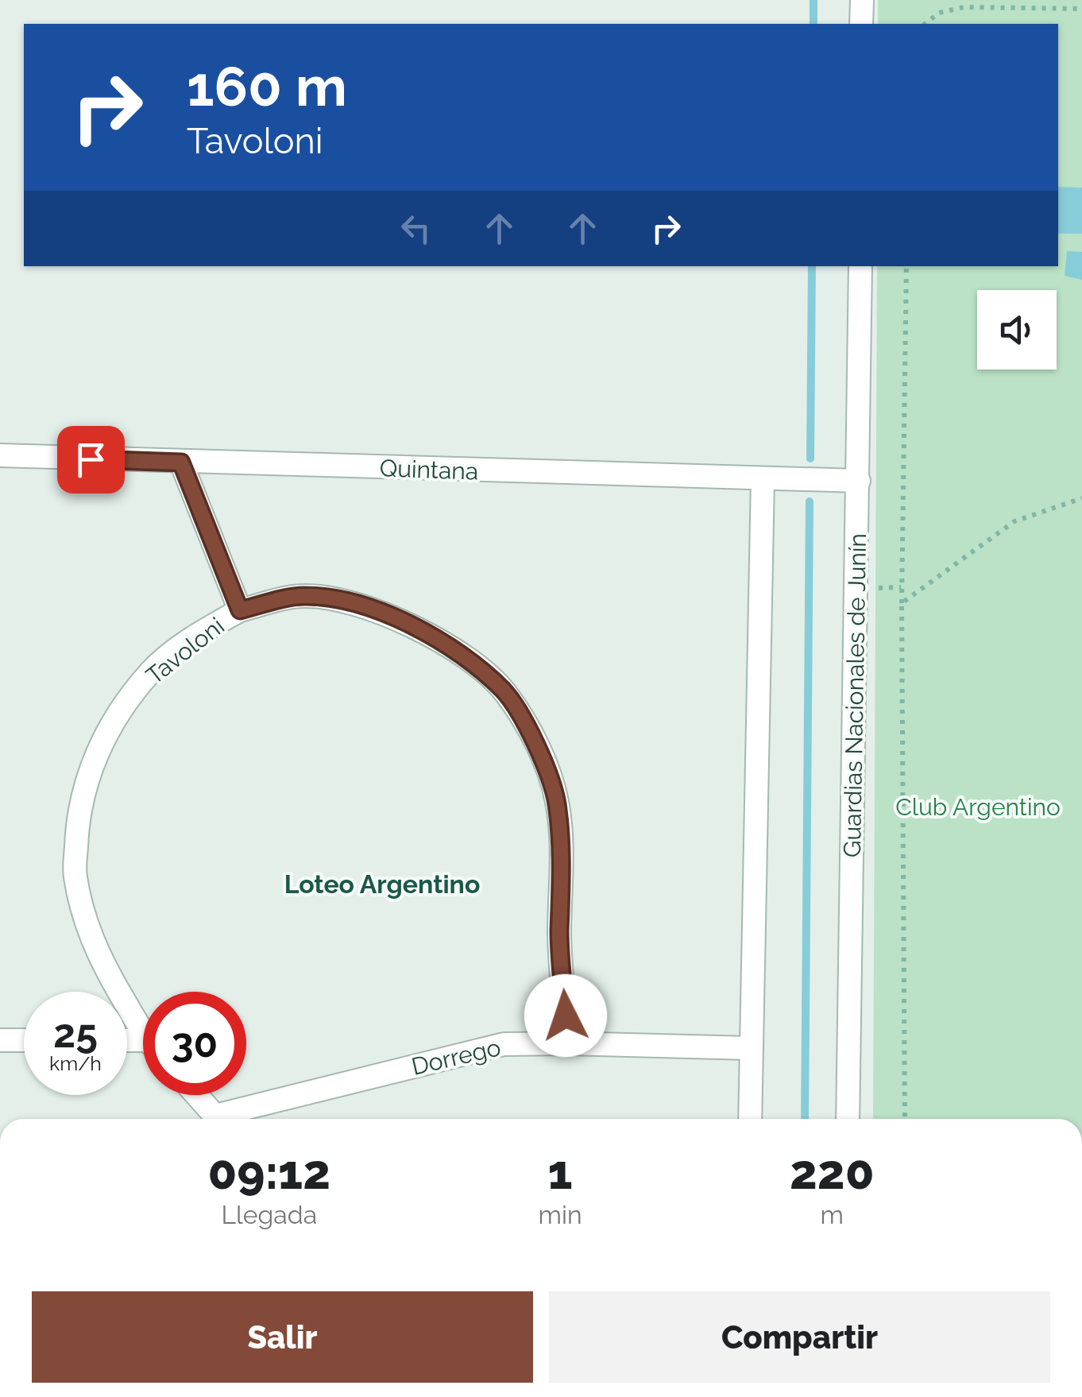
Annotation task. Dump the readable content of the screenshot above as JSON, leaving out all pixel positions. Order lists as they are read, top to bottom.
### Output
{
  "streets": {
    "street": [
      "Quintana",
      "Tavoloni",
      "Guardias Nacionales de Junín",
      "Dorrego"
    ]
  },
  "crossings": [
    ["Quintana", "Tavoloni"],
    ["Quintana", "Guardias Nacionales de Junín"]
  ],
  "districts": ["Loteo Argentino"],
  "parks": ["Club Argentino"],
  "page": {
    "turn": ["160 m", "Tavoloni"],
    "speed": "25 km/h",
    "limit": "30",
    "eta": [
      "09:12",
      "Llegada",
      "1",
      "min",
      "220",
      "m"
    ],
    "buttons": ["Salir", "Compartir"]
  }
}
